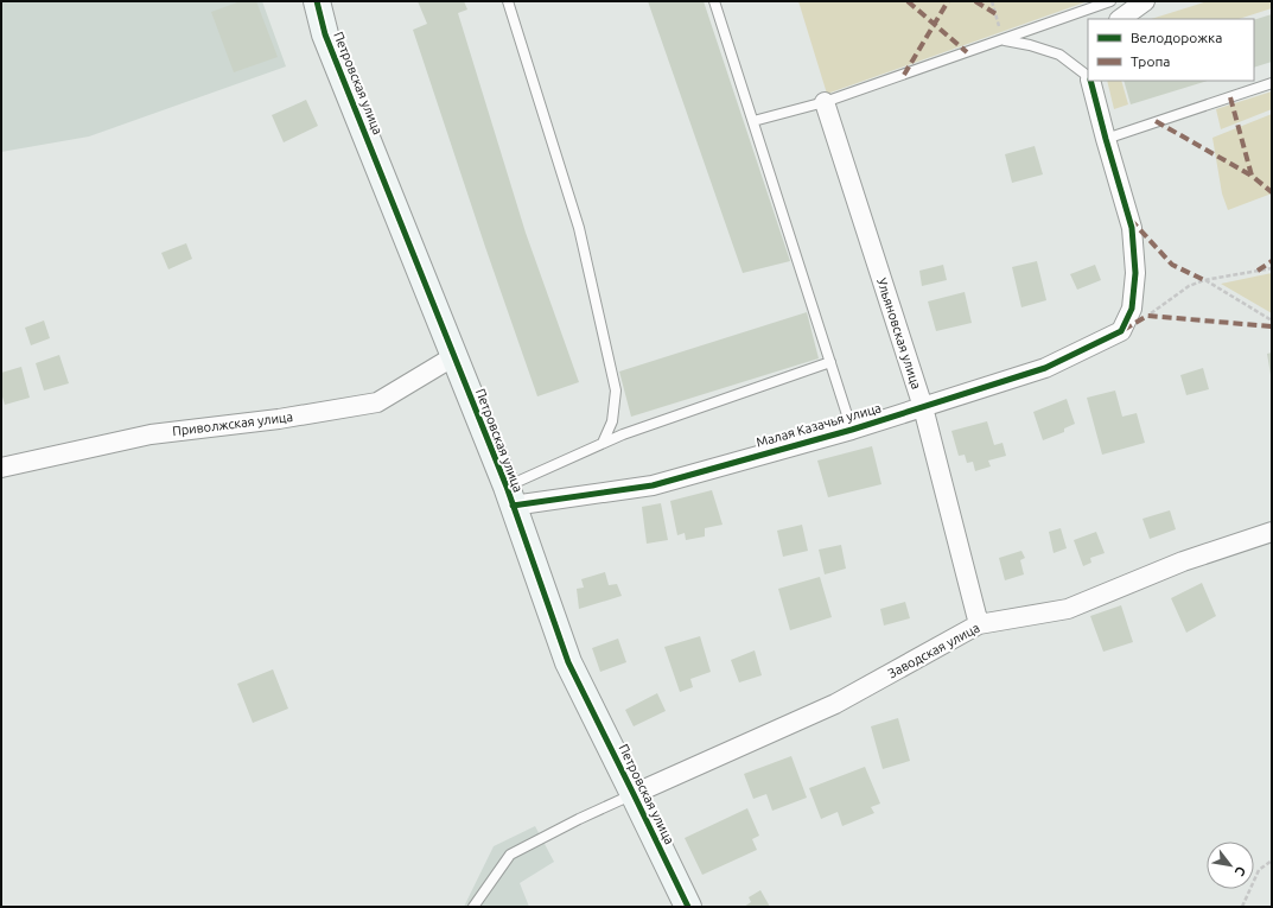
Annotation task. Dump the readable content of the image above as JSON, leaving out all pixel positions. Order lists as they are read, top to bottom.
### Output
{
  "streets": {
    "street": [
      "Петровская улица",
      "Ульяновская улица",
      "Приволжская улица",
      "Малая Казачья улица",
      "Заводская улица"
    ]
  },
  "crossings": [
    ["Петровская улица", "Приволжская улица"],
    ["Петровская улица", "Малая Казачья улица"],
    ["Петровская улица", "Заводская улица"],
    ["Ульяновская улица", "Малая Казачья улица"],
    ["Ульяновская улица", "Заводская улица"]
  ],
  "legend": ["Велодорожка", "Тропа"],
  "north": "bottom right"
}
